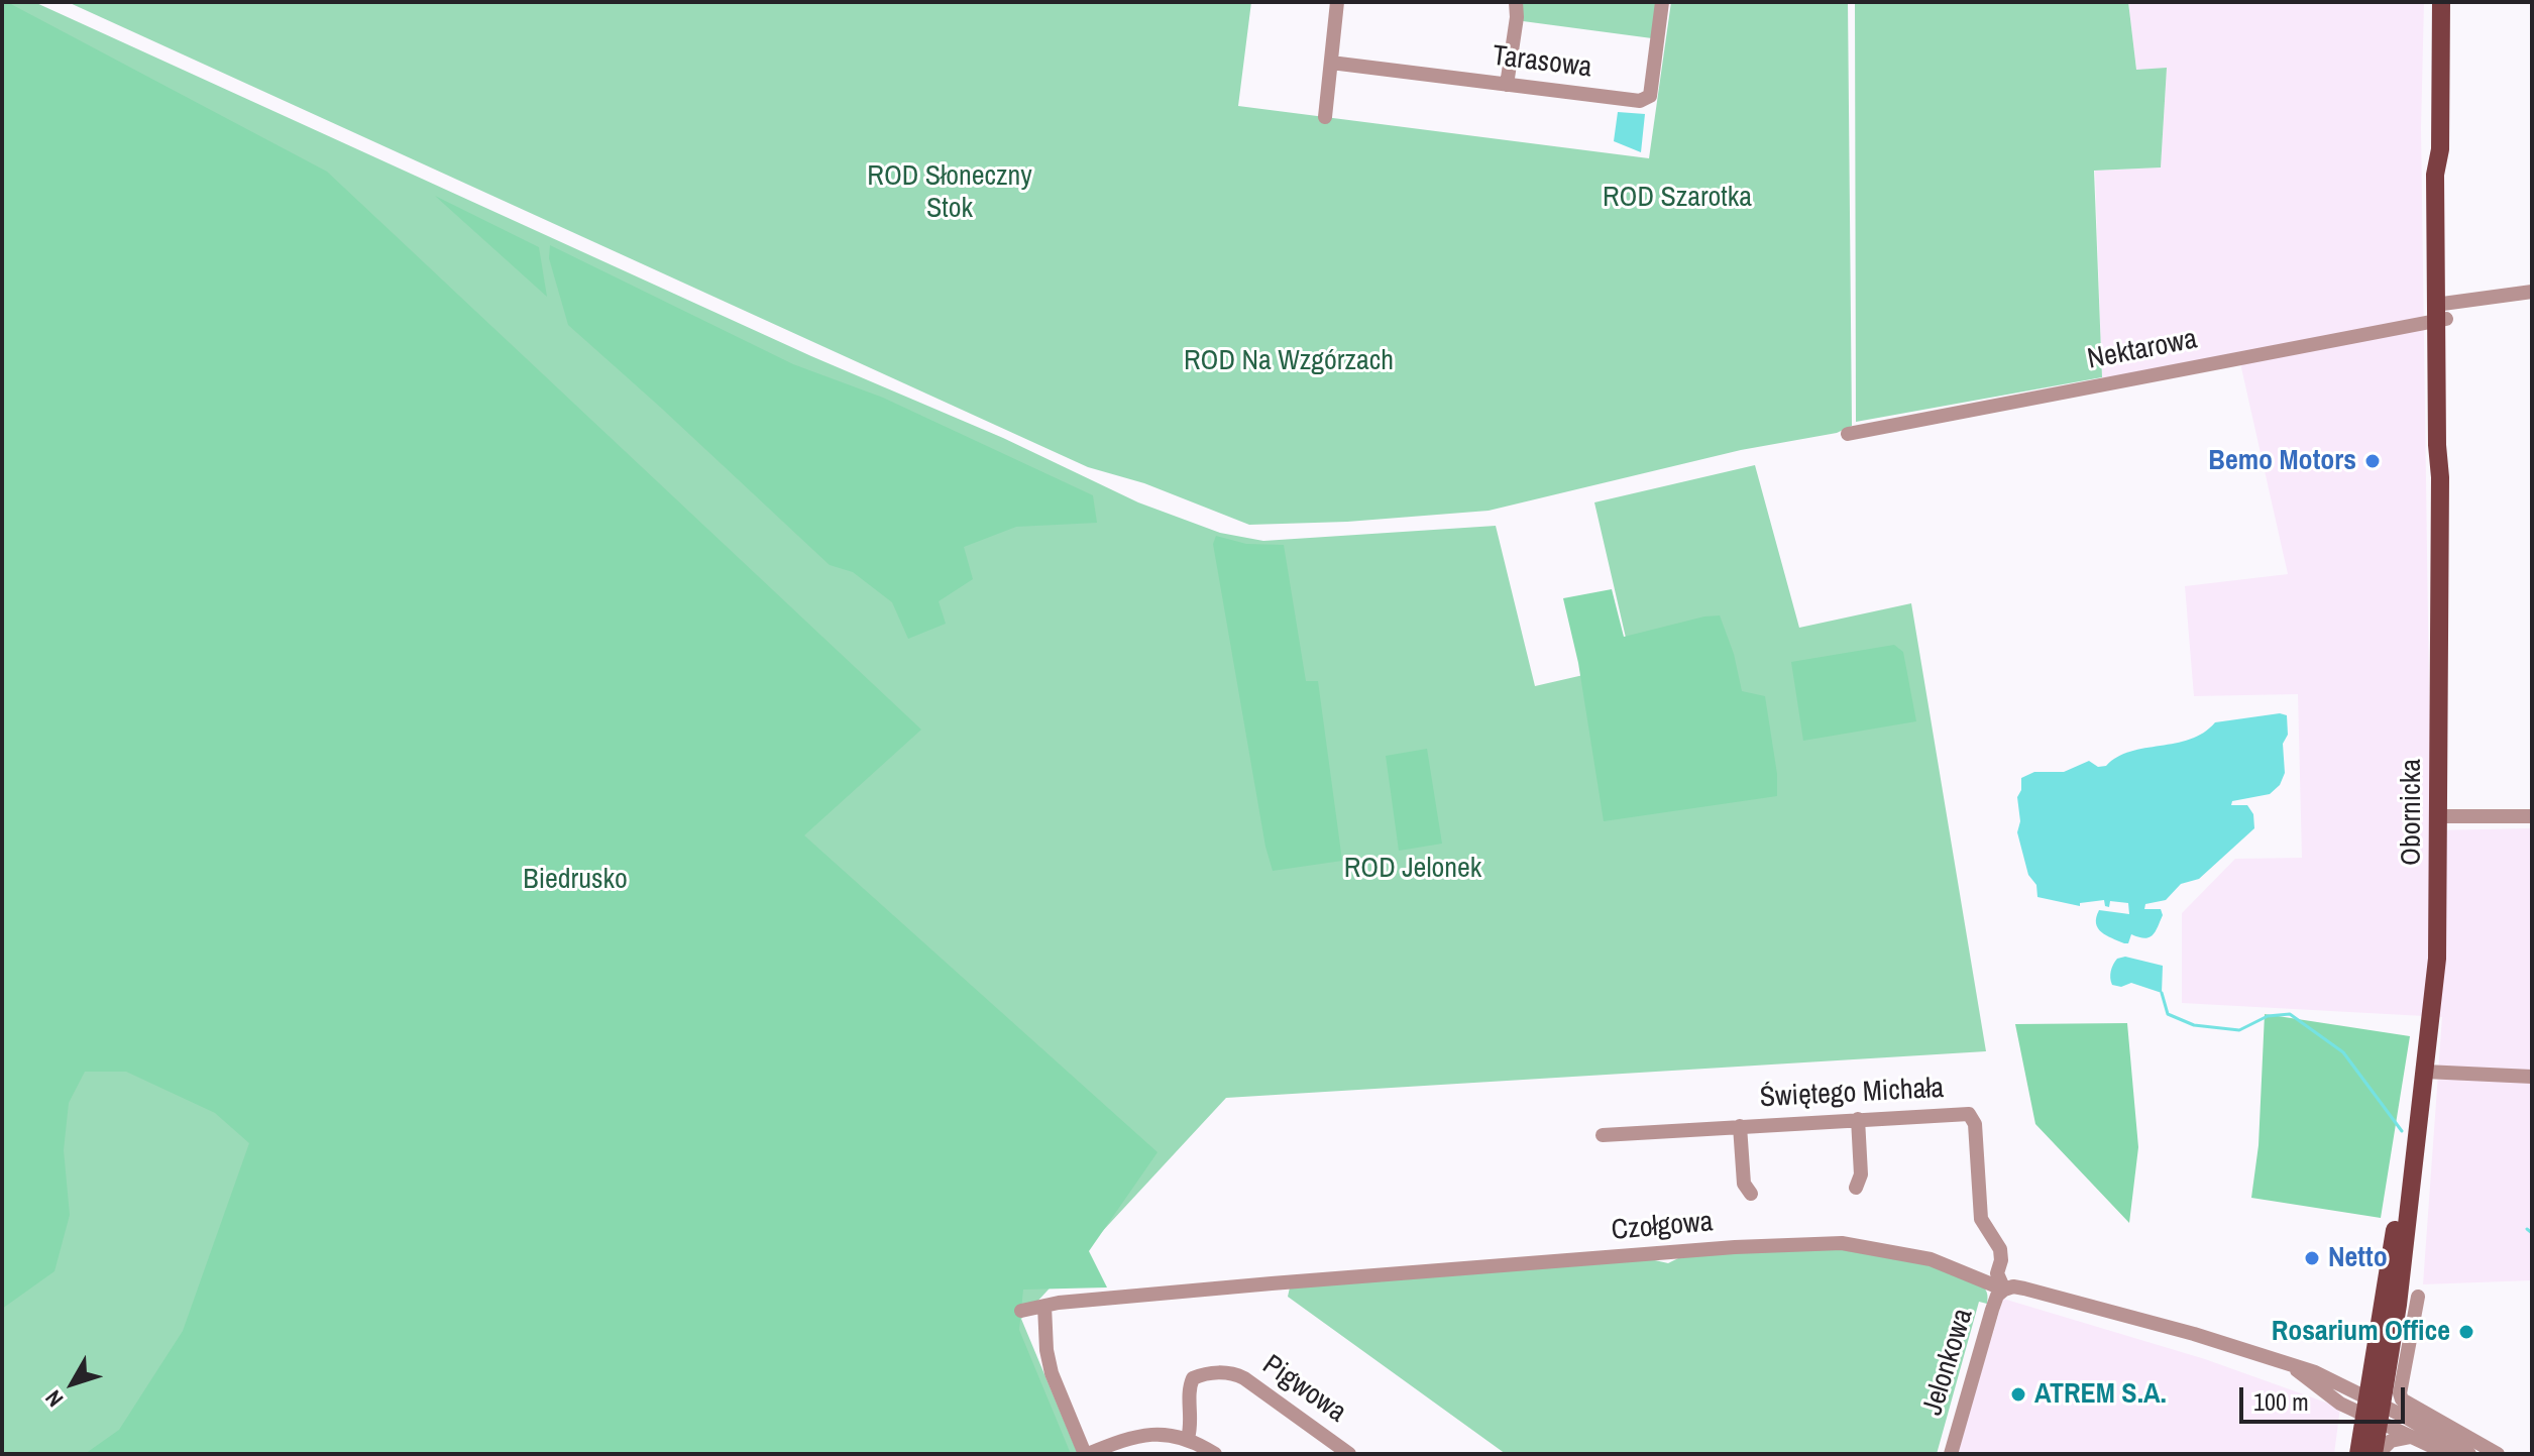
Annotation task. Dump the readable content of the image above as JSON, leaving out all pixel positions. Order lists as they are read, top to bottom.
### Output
{
  "streets": {
    "main road": ["Obornicka"],
    "street": [
      "Tarasowa",
      "Nektarowa",
      "Świętego Michała",
      "Czołgowa",
      "Jelonkowa",
      "Pigwowa"
    ]
  },
  "crossings": [
    ["Nektarowa", "Obornicka"],
    ["Obornicka", "Czołgowa"],
    ["Świętego Michała", "Czołgowa"],
    ["Świętego Michała", "Jelonkowa"],
    ["Czołgowa", "Jelonkowa"]
  ],
  "parks": [
    "ROD Słoneczny Stok",
    "ROD Szarotka",
    "ROD Na Wzgórzach",
    "ROD Jelonek",
    "Biedrusko"
  ],
  "places": [
    "Bemo Motors",
    "Netto",
    "Rosarium Office",
    "ATREM S.A."
  ],
  "scale_bar": "100 m",
  "north": "bottom left"
}
